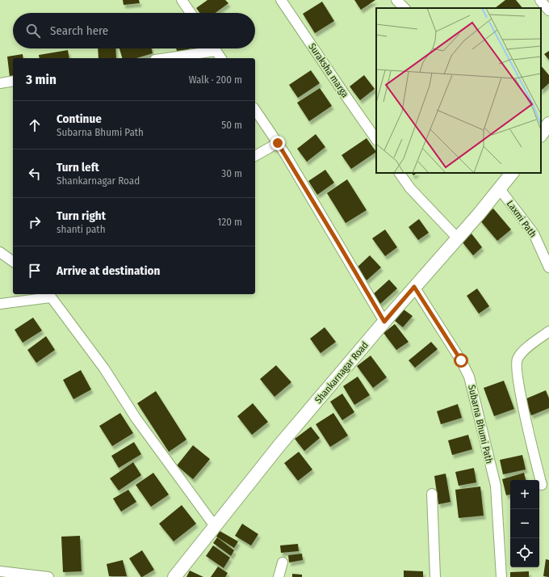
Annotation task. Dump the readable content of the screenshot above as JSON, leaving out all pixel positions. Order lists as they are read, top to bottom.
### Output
{
  "streets": {
    "street": [
      "Suraksha marga",
      "Laxmi Path",
      "Shankarnagar Road",
      "Subarna Bhumi Path"
    ]
  },
  "crossings": [
    ["Laxmi Path", "Shankarnagar Road"],
    ["Shankarnagar Road", "Subarna Bhumi Path"]
  ],
  "page": {
    "search": "Search here",
    "heading": ["3 min", "Walk · 200 m"],
    "list": [
      ["Continue", "Subarna Bhumi Path", "50 m"],
      ["Turn left", "Shankarnagar Road", "30 m"],
      ["Turn right", "shanti path", "120 m"],
      "Arrive at destination"
    ],
    "map_buttons": ["+", "−"]
  }
}
